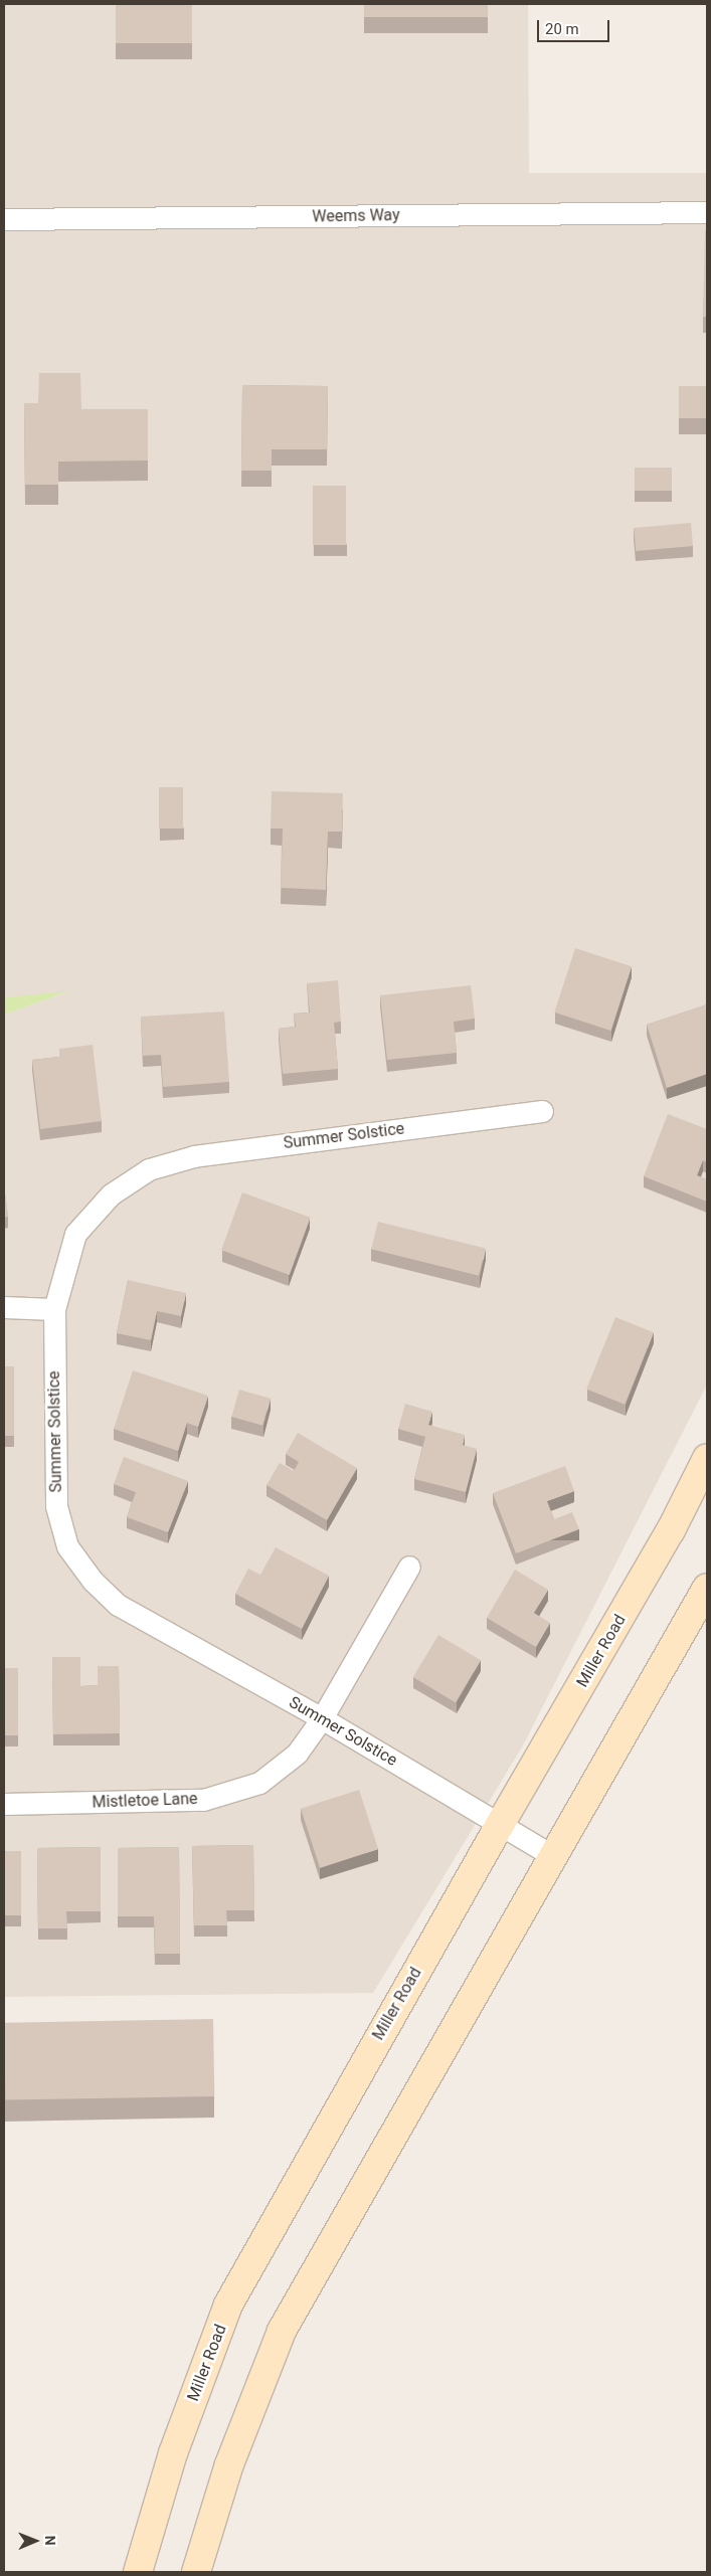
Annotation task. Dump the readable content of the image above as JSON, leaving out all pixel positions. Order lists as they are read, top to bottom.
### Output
{
  "streets": {
    "main road": ["Miller Road"],
    "street": ["Weems Way", "Summer Solstice", "Mistletoe Lane"]
  },
  "crossings": [
    ["Summer Solstice", "Miller Road"],
    ["Summer Solstice", "Mistletoe Lane"]
  ],
  "scale_bar": "20 m",
  "north": "right"
}
